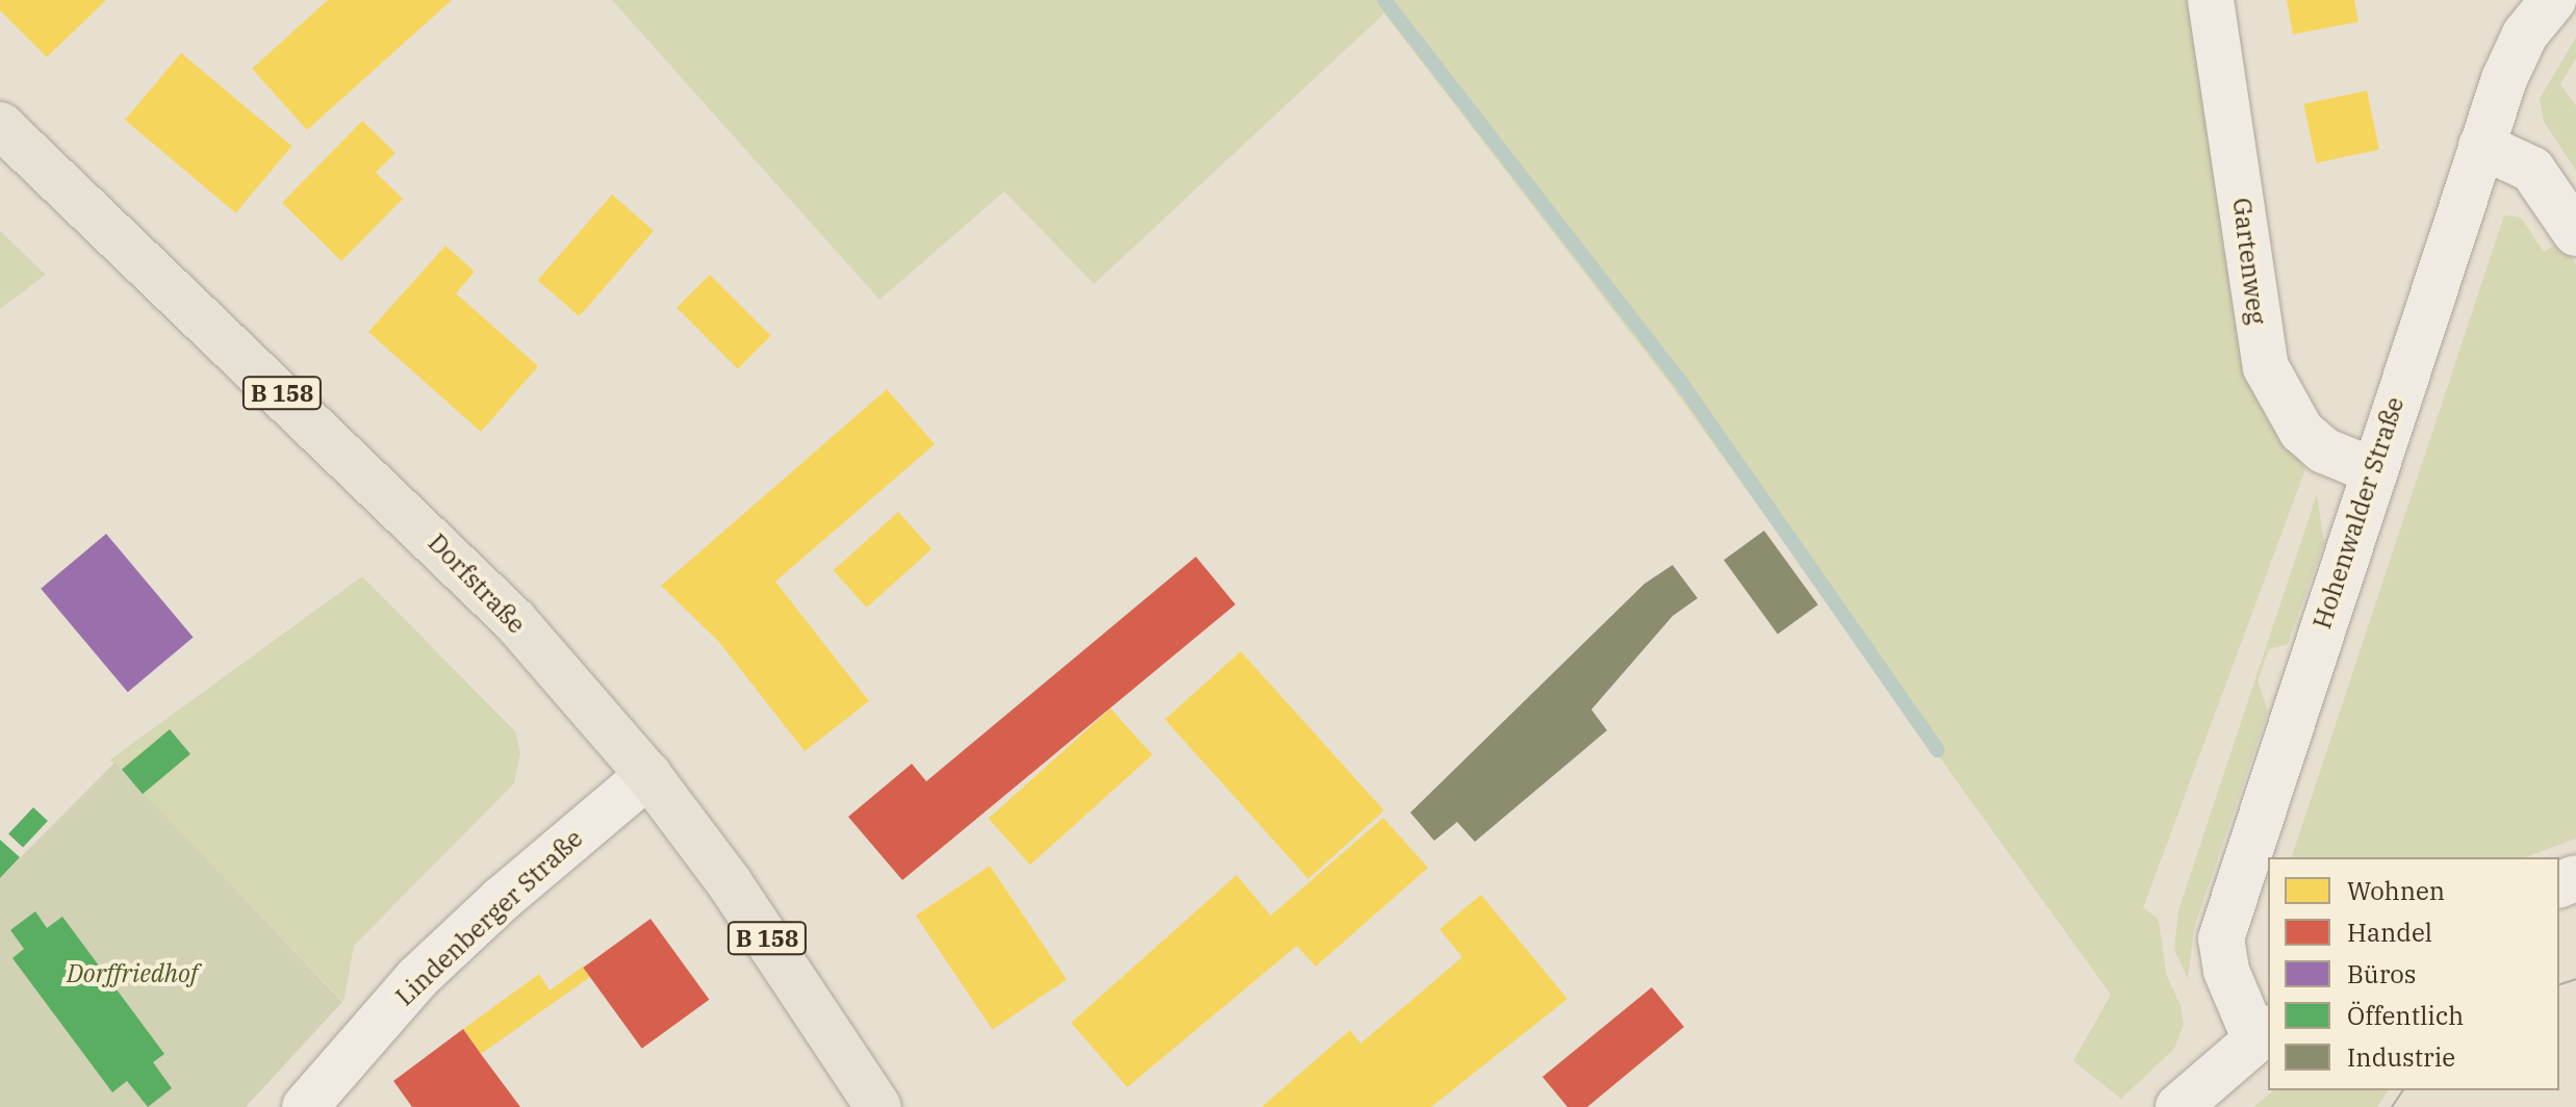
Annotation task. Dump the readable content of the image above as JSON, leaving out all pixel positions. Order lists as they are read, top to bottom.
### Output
{
  "streets": {
    "main road": ["B 158", "Dorfstraße"],
    "street": ["Gartenweg", "Hohenwalder Straße", "Lindenberger Straße"]
  },
  "crossings": [
    ["Gartenweg", "Hohenwalder Straße"],
    ["Dorfstraße", "Lindenberger Straße"]
  ],
  "parks": ["Dorffriedhof"],
  "legend": [
    "Wohnen",
    "Handel",
    "Büros",
    "Öffentlich",
    "Industrie"
  ]
}
